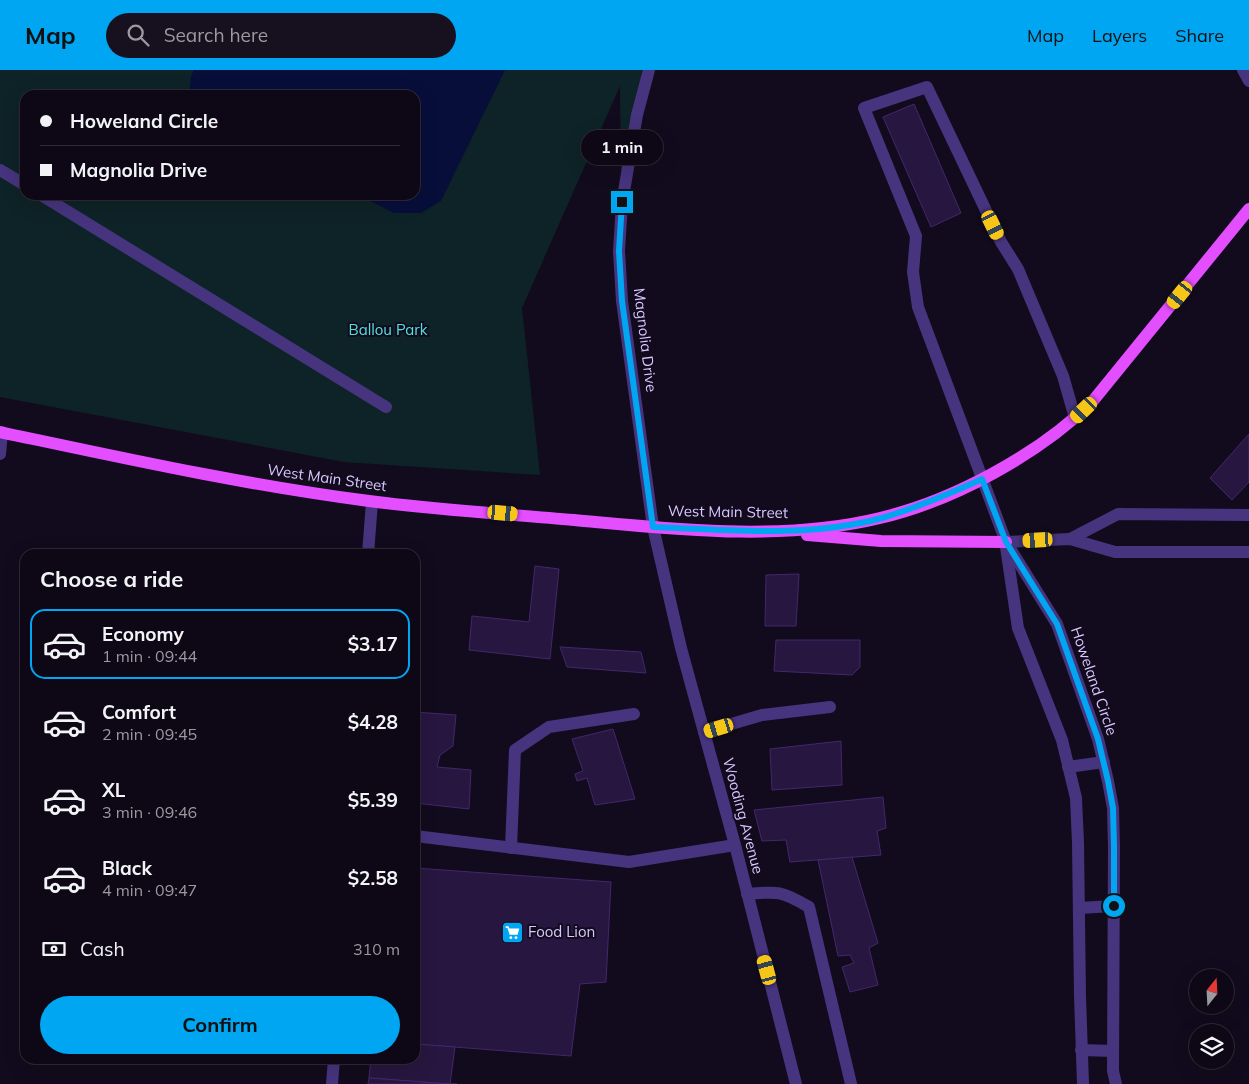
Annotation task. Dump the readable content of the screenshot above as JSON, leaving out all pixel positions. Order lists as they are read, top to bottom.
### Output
{
  "streets": {
    "main road": ["West Main Street"],
    "street": ["Magnolia Drive", "Howeland Circle", "Wooding Avenue"]
  },
  "crossings": [
    ["Magnolia Drive", "West Main Street"],
    ["Magnolia Drive", "Wooding Avenue"],
    ["West Main Street", "Howeland Circle"],
    ["West Main Street", "Wooding Avenue"]
  ],
  "parks": ["Ballou Park"],
  "places": {
    "supermarket": ["Food Lion"]
  },
  "north": "top",
  "page": {
    "header": "Map",
    "search": "Search here",
    "nav": ["Map", "Layers", "Share"],
    "banner": ["Howeland Circle", "Magnolia Drive"],
    "bubble": "1 min",
    "heading": "Choose a ride",
    "list": [
      {
        "name": "Economy",
        "note": "1 min · 09:44",
        "value": "$3.17"
      },
      {
        "name": "Comfort",
        "note": "2 min · 09:45",
        "value": "$4.28"
      },
      {
        "name": "XL",
        "note": "3 min · 09:46",
        "value": "$5.39"
      },
      {
        "name": "Black",
        "note": "4 min · 09:47",
        "value": "$2.58"
      }
    ],
    "pay": ["Cash", "310 m"],
    "buttons": "Confirm"
  }
}
